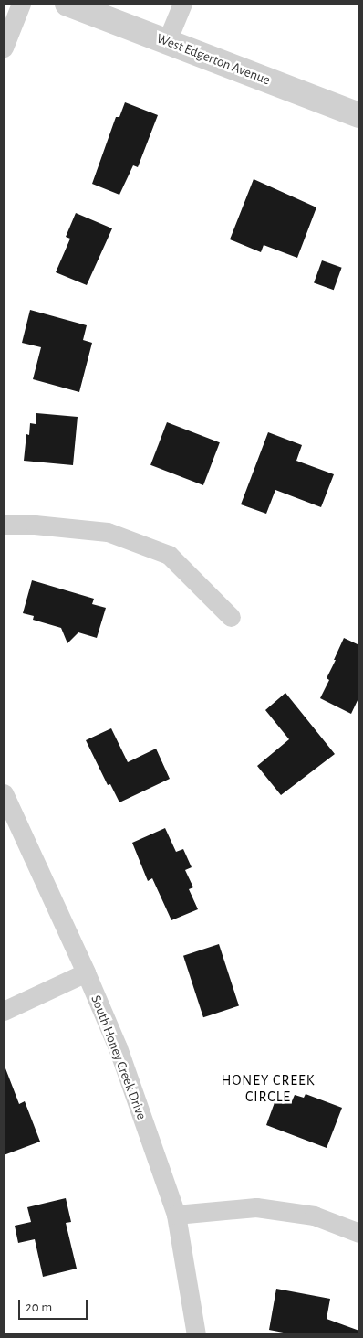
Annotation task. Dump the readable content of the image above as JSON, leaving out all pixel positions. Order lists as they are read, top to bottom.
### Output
{
  "streets": {
    "street": ["West Edgerton Avenue", "South Honey Creek Drive"]
  },
  "districts": ["HONEY CREEK CIRCLE"],
  "scale_bar": "20 m"
}
